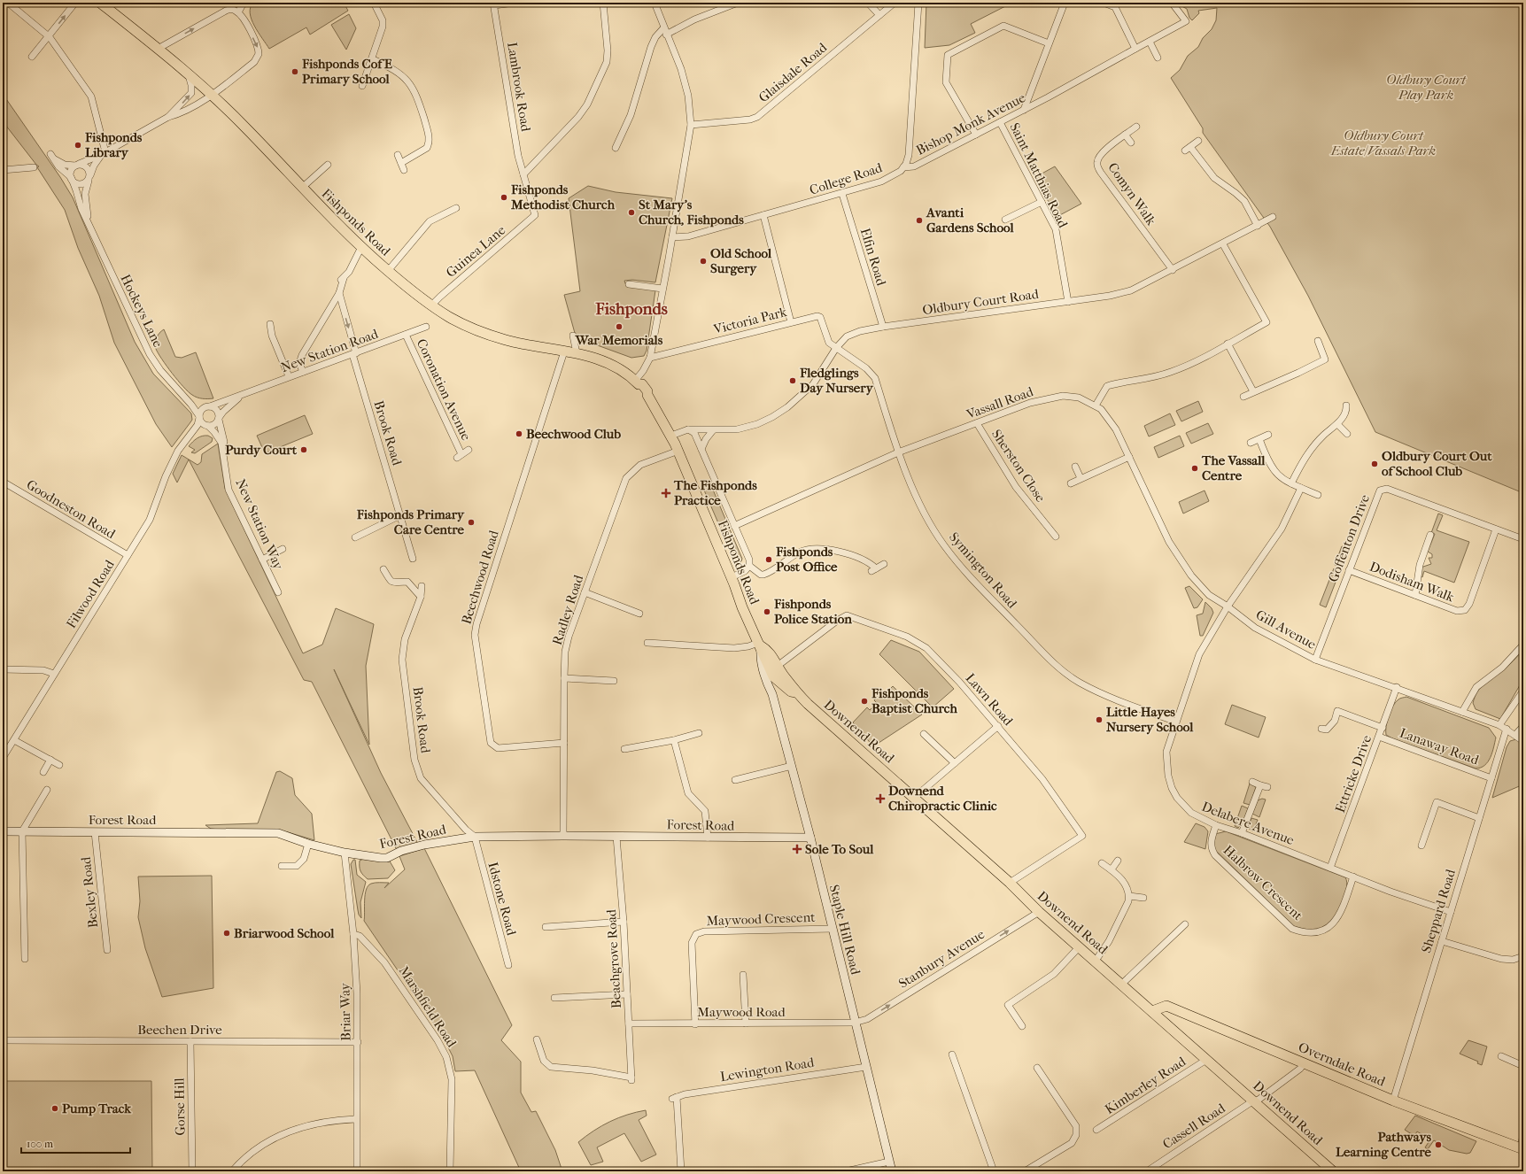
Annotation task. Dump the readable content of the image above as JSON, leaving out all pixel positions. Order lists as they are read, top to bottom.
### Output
{
  "streets": {
    "main road": [
      "Fishponds Road",
      "Downend Road",
      "Forest Road",
      "Staple Hill Road",
      "Overndale Road"
    ],
    "street": [
      "Glaisdale Road",
      "Lambrook Road",
      "Bishop Monk Avenue",
      "Saint Matthias Road",
      "College Road",
      "Comyn Walk",
      "Guinea Lane",
      "Elfin Road",
      "Oldbury Court Road",
      "Hockeys Lane",
      "Victoria Park",
      "New Station Road",
      "Coronation Avenue",
      "Vassall Road",
      "Brook Road",
      "Sherston Close",
      "Goodneston Road",
      "New Station Way",
      "Goffenton Drive",
      "Symington Road",
      "Beechwood Road",
      "Dodisham Walk",
      "Filwood Road",
      "Radley Road",
      "Gill Avenue",
      "Lawn Road",
      "Lanaway Road",
      "Ettricke Drive",
      "Delabere Avenue",
      "Halbrow Crescent",
      "Bexley Road",
      "Idstone Road",
      "Sheppard Road",
      "Maywood Crescent",
      "Beachgrove Road",
      "Stanbury Avenue",
      "Marshfield Road",
      "Briar Way",
      "Maywood Road",
      "Beechen Drive",
      "Lewington Road",
      "Kimberley Road",
      "Gorse Hill",
      "Cassell Road"
    ]
  },
  "crossings": [
    ["Lambrook Road", "Guinea Lane"],
    ["Bishop Monk Avenue", "Saint Matthias Road"],
    ["Bishop Monk Avenue", "College Road"],
    ["Saint Matthias Road", "Oldbury Court Road"],
    ["College Road", "Elfin Road"],
    ["Comyn Walk", "Oldbury Court Road"],
    ["Fishponds Road", "Guinea Lane"],
    ["Fishponds Road", "Hockeys Lane"],
    ["Fishponds Road", "Beechwood Road"],
    ["Fishponds Road", "Radley Road"],
    ["Fishponds Road", "Lawn Road"],
    ["Fishponds Road", "Downend Road"],
    ["Fishponds Road", "Staple Hill Road"],
    ["Elfin Road", "Oldbury Court Road"],
    ["Oldbury Court Road", "Victoria Park"],
    ["Oldbury Court Road", "Symington Road"],
    ["Hockeys Lane", "New Station Road"],
    ["Hockeys Lane", "New Station Way"],
    ["Hockeys Lane", "Filwood Road"],
    ["Victoria Park", "Symington Road"],
    ["New Station Road", "Coronation Avenue"],
    ["New Station Road", "Brook Road"],
    ["New Station Road", "New Station Way"],
    ["New Station Road", "Filwood Road"],
    ["Vassall Road", "Sherston Close"],
    ["Vassall Road", "Symington Road"],
    ["Vassall Road", "Gill Avenue"],
    ["Brook Road", "Forest Road"],
    ["Brook Road", "Idstone Road"],
    ["Goodneston Road", "Filwood Road"],
    ["New Station Way", "Filwood Road"],
    ["Goffenton Drive", "Dodisham Walk"],
    ["Goffenton Drive", "Gill Avenue"],
    ["Symington Road", "Delabere Avenue"],
    ["Beechwood Road", "Radley Road"],
    ["Radley Road", "Forest Road"],
    ["Gill Avenue", "Ettricke Drive"],
    ["Gill Avenue", "Delabere Avenue"],
    ["Gill Avenue", "Sheppard Road"],
    ["Lawn Road", "Downend Road"],
    ["Downend Road", "Staple Hill Road"],
    ["Downend Road", "Stanbury Avenue"],
    ["Downend Road", "Overndale Road"],
    ["Downend Road", "Kimberley Road"],
    ["Downend Road", "Cassell Road"],
    ["Lanaway Road", "Ettricke Drive"],
    ["Lanaway Road", "Sheppard Road"],
    ["Ettricke Drive", "Delabere Avenue"],
    ["Forest Road", "Bexley Road"],
    ["Forest Road", "Idstone Road"],
    ["Forest Road", "Staple Hill Road"],
    ["Forest Road", "Beachgrove Road"],
    ["Forest Road", "Briar Way"],
    ["Delabere Avenue", "Halbrow Crescent"],
    ["Delabere Avenue", "Sheppard Road"],
    ["Sheppard Road", "Overndale Road"],
    ["Maywood Crescent", "Staple Hill Road"],
    ["Maywood Crescent", "Maywood Road"],
    ["Staple Hill Road", "Stanbury Avenue"],
    ["Staple Hill Road", "Maywood Road"],
    ["Staple Hill Road", "Lewington Road"],
    ["Beachgrove Road", "Maywood Road"],
    ["Stanbury Avenue", "Maywood Road"],
    ["Marshfield Road", "Briar Way"],
    ["Briar Way", "Beechen Drive"],
    ["Beechen Drive", "Gorse Hill"],
    ["Overndale Road", "Cassell Road"]
  ],
  "one_way": ["Stanbury Avenue"],
  "districts": ["Fishponds"],
  "parks": ["Oldbury Court Play Park", "Oldbury Court Estate/Vassals Park"],
  "places": {
    "other": [
      "Fishponds CofE Primary School",
      "Fishponds Library",
      "Fishponds Methodist Church",
      "St Mary's Church, Fishponds",
      "Avanti Gardens School",
      "Old School Surgery",
      "War Memorials",
      "Fledglings Day Nursery",
      "Beechwood Club",
      "Purdy Court",
      "Oldbury Court Out of School Club",
      "The Vassall Centre",
      "Fishponds Primary Care Centre",
      "Fishponds Post Office",
      "Fishponds Police Station",
      "Fishponds Baptist Church",
      "Little Hayes Nursery School",
      "Briarwood School",
      "Pump Track",
      "Pathways Learning Centre"
    ],
    "health": ["The Fishponds Practice", "Downend Chiropractic Clinic", "Sole To Soul"]
  },
  "scale_bar": "100 m"
}
